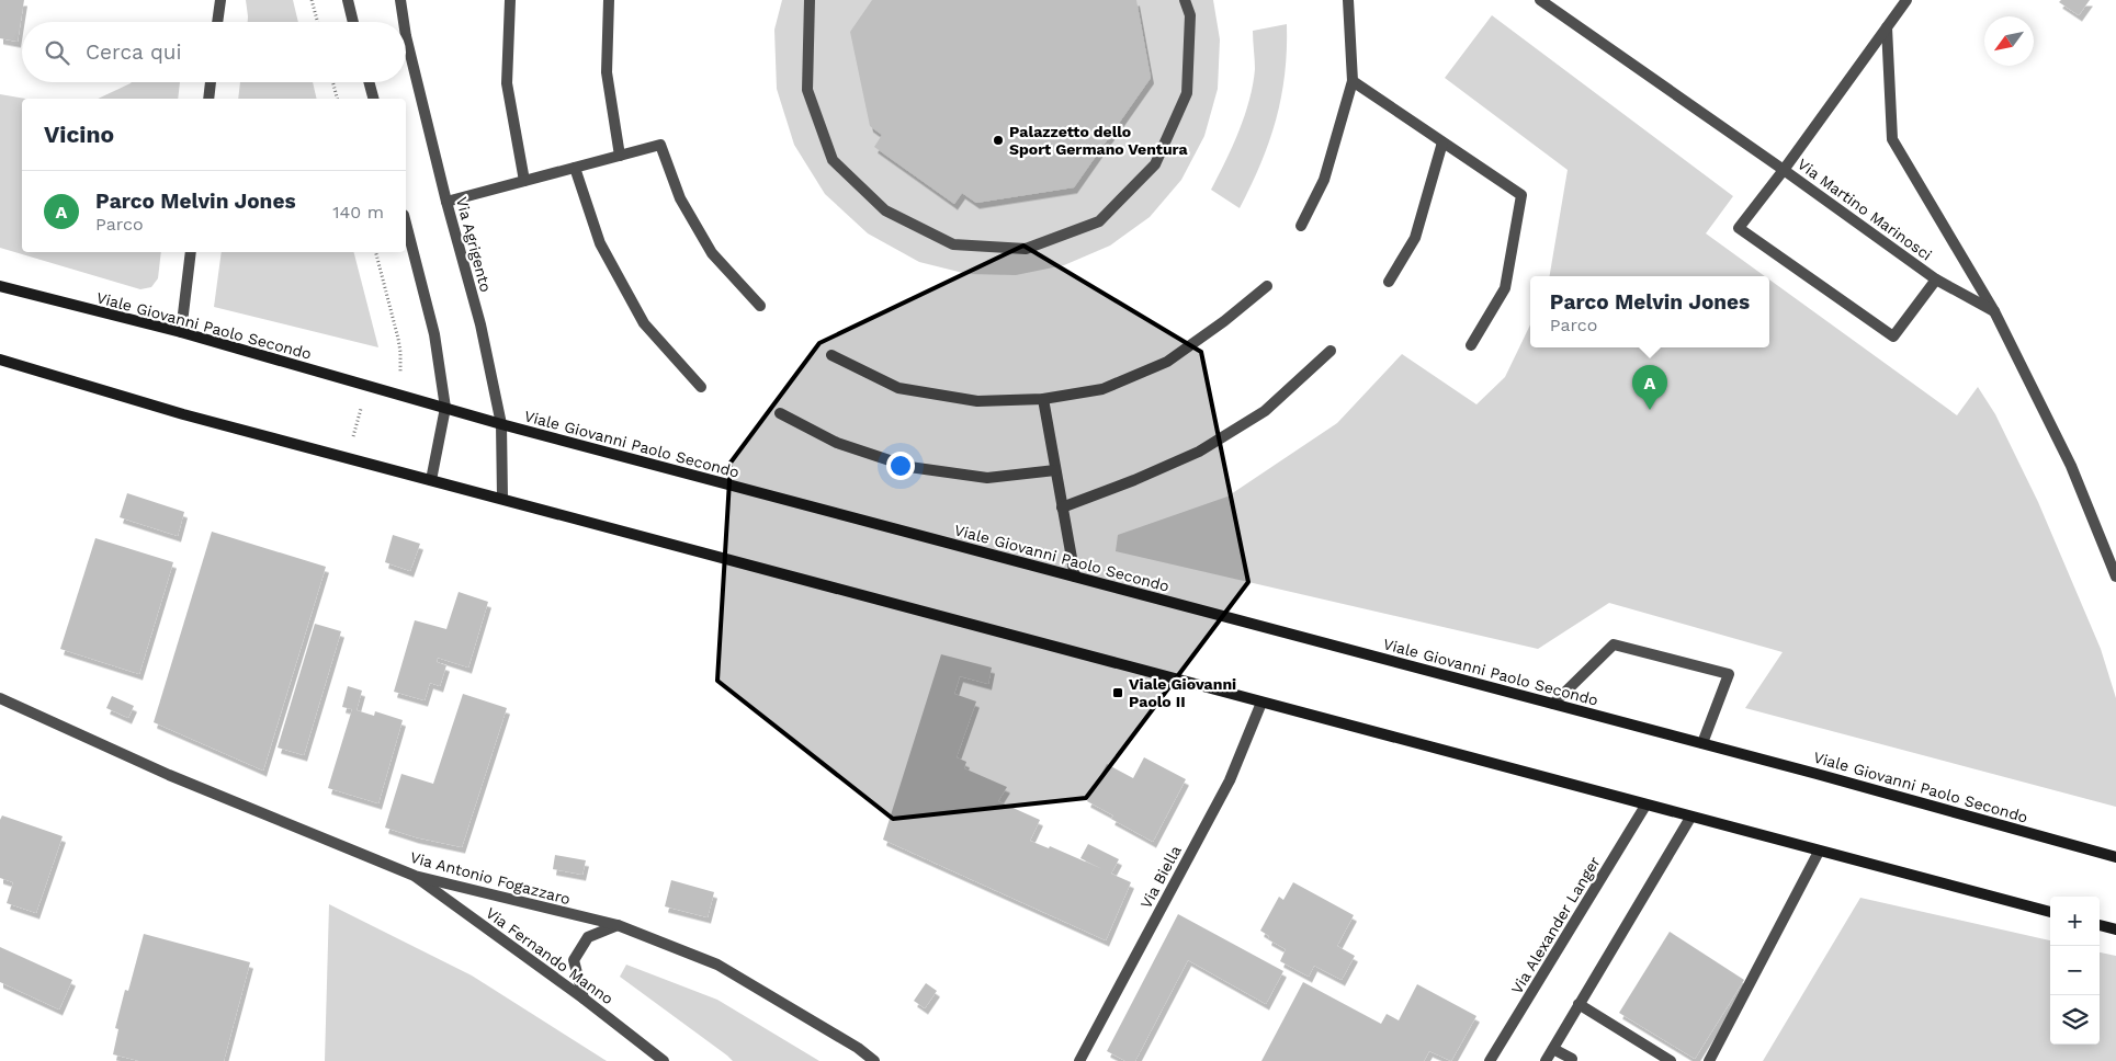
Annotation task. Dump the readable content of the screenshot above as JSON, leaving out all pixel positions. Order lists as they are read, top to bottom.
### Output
{
  "streets": {
    "main road": ["Viale Giovanni Paolo Secondo"],
    "street": [
      "Via Martino Marinosci",
      "Via Agrigento",
      "Via Biella",
      "Via Antonio Fogazzaro",
      "Via Alexander Langer",
      "Via Fernando Manno"
    ]
  },
  "crossings": [
    ["Via Agrigento", "Viale Giovanni Paolo Secondo"],
    ["Via Antonio Fogazzaro", "Via Fernando Manno"]
  ],
  "places": {
    "other": ["Palazzetto dello Sport Germano Ventura"],
    "transit": ["Viale Giovanni Paolo II"]
  },
  "north": "bottom left",
  "page": {
    "search": "Cerca qui",
    "heading": "Vicino",
    "list": [
      {
        "mark": "A",
        "name": "Parco Melvin Jones",
        "note": "Parco",
        "value": "140 m"
      }
    ],
    "popup": ["Parco Melvin Jones", "Parco"],
    "pins": "A",
    "map_buttons": ["+", "−"]
  }
}
